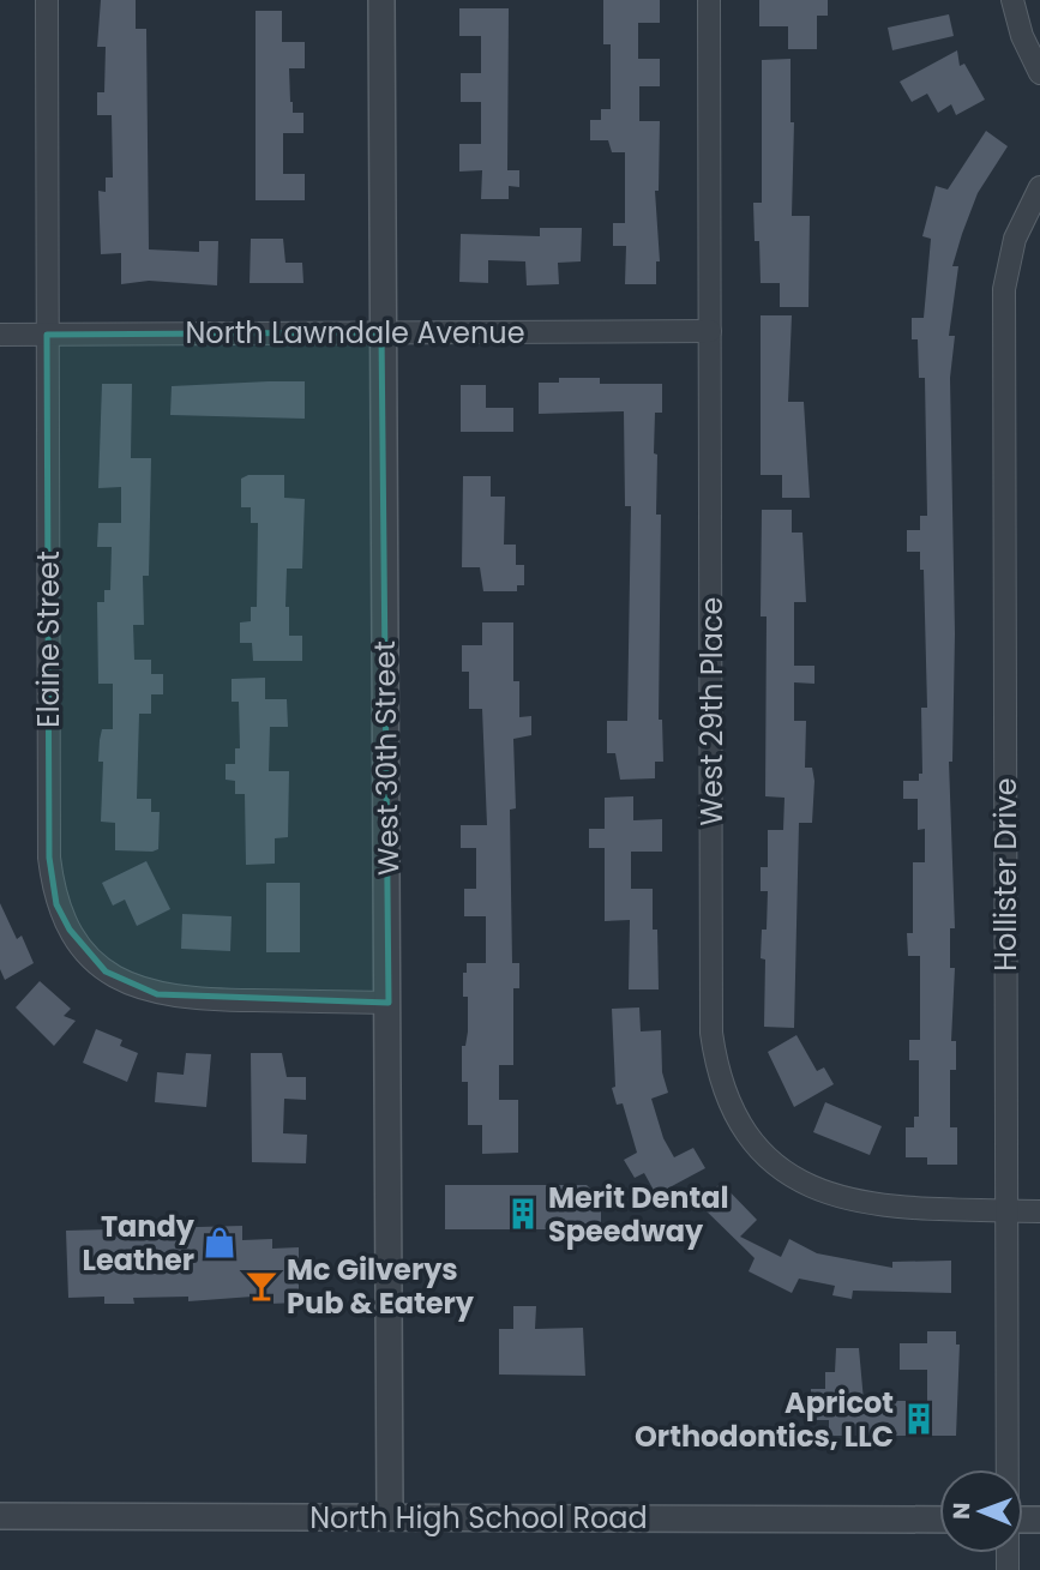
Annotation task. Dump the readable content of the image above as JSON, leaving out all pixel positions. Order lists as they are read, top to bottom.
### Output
{
  "streets": {
    "street": [
      "North Lawndale Avenue",
      "Elaine Street",
      "West 29th Place",
      "West 30th Street",
      "Hollister Drive",
      "North High School Road"
    ]
  },
  "crossings": [
    ["North Lawndale Avenue", "Elaine Street"],
    ["North Lawndale Avenue", "West 29th Place"],
    ["North Lawndale Avenue", "West 30th Street"],
    ["Elaine Street", "West 30th Street"],
    ["West 29th Place", "Hollister Drive"],
    ["West 30th Street", "North High School Road"]
  ],
  "places": {
    "building": ["Merit Dental Speedway", "Apricot Orthodontics, LLC"],
    "shop": ["Tandy Leather"],
    "bar": ["Mc Gilverys Pub & Eatery"]
  },
  "north": "left"
}
